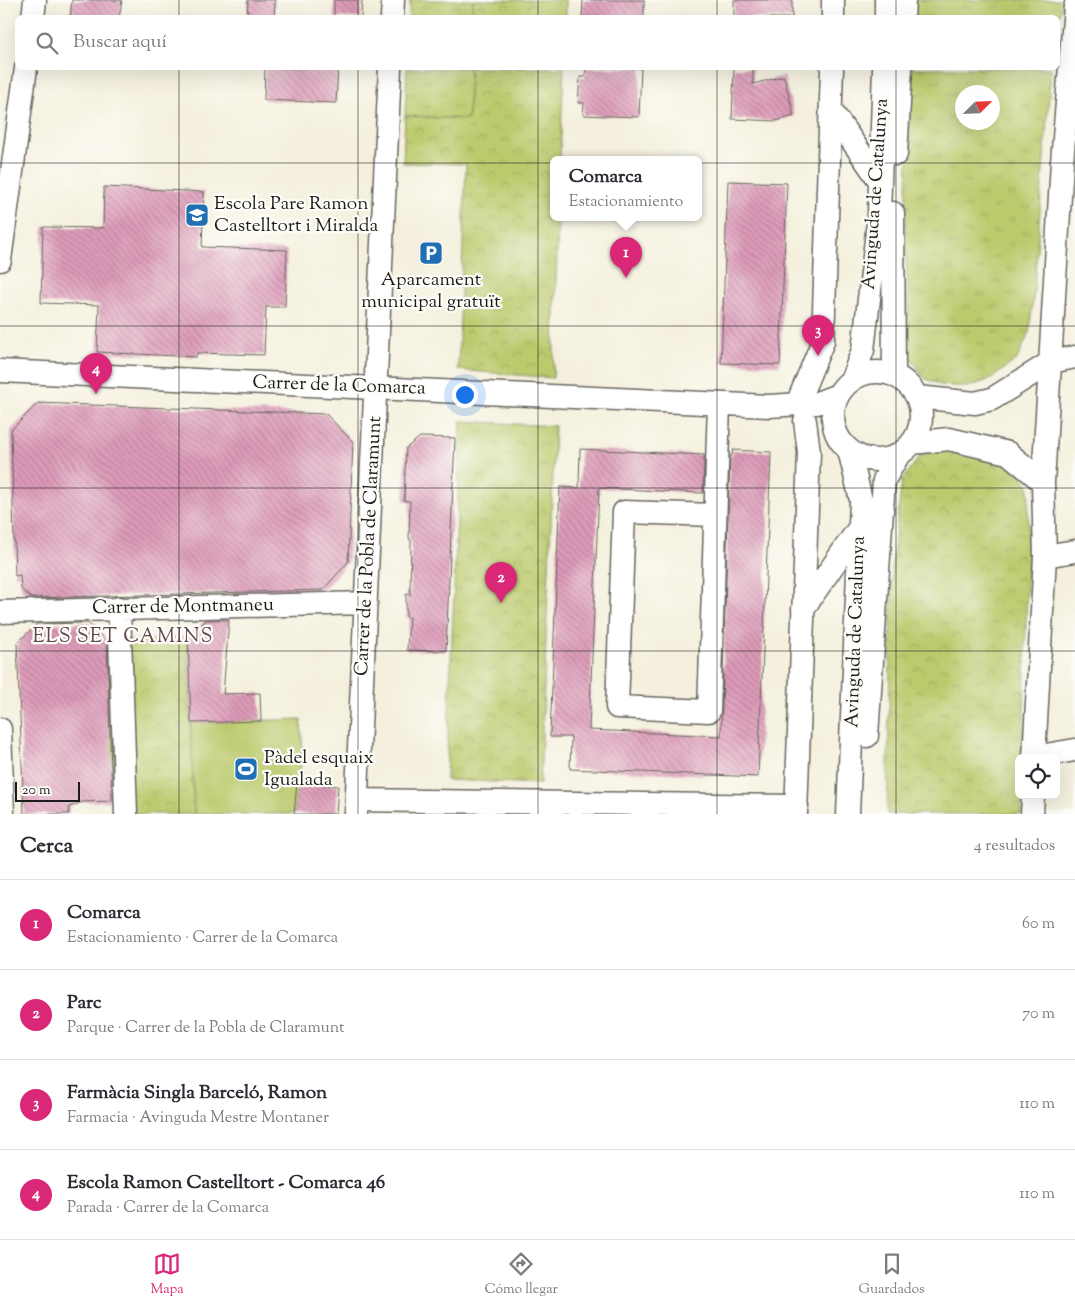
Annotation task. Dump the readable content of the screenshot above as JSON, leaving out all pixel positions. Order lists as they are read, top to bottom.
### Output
{
  "streets": {
    "street": [
      "Avinguda de Catalunya",
      "Carrer de la Comarca",
      "Carrer de la Pobla de Claramunt",
      "Carrer de Montmaneu"
    ]
  },
  "crossings": [
    ["Avinguda de Catalunya", "Carrer de la Comarca"],
    ["Carrer de la Comarca", "Carrer de la Pobla de Claramunt"],
    ["Carrer de la Pobla de Claramunt", "Carrer de Montmaneu"]
  ],
  "districts": ["ELS SET CAMINS"],
  "places": {
    "school or university": ["Escola Pare Ramon Castelltort i Miralda"],
    "parking": ["Aparcament municipal gratuït"],
    "sports": ["Pàdel esquaix Igualada"]
  },
  "scale_bar": "20 m",
  "north": "top right",
  "page": {
    "search": "Buscar aquí",
    "popup": ["Comarca", "Estacionamiento"],
    "pins": [
      "1",
      "3",
      "4",
      "2"
    ],
    "scale": "20 m",
    "heading": ["Cerca", "4 resultados"],
    "list": [
      {
        "mark": "1",
        "name": "Comarca",
        "note": "Estacionamiento · Carrer de la Comarca",
        "value": "60 m"
      },
      {
        "mark": "2",
        "name": "Parc",
        "note": "Parque · Carrer de la Pobla de Claramunt",
        "value": "70 m"
      },
      {
        "mark": "3",
        "name": "Farmàcia Singla Barceló, Ramon",
        "note": "Farmacia · Avinguda Mestre Montaner",
        "value": "110 m"
      },
      {
        "mark": "4",
        "name": "Escola Ramon Castelltort - Comarca 46",
        "note": "Parada · Carrer de la Comarca",
        "value": "110 m"
      }
    ],
    "nav": ["Mapa", "Cómo llegar", "Guardados"]
  }
}
